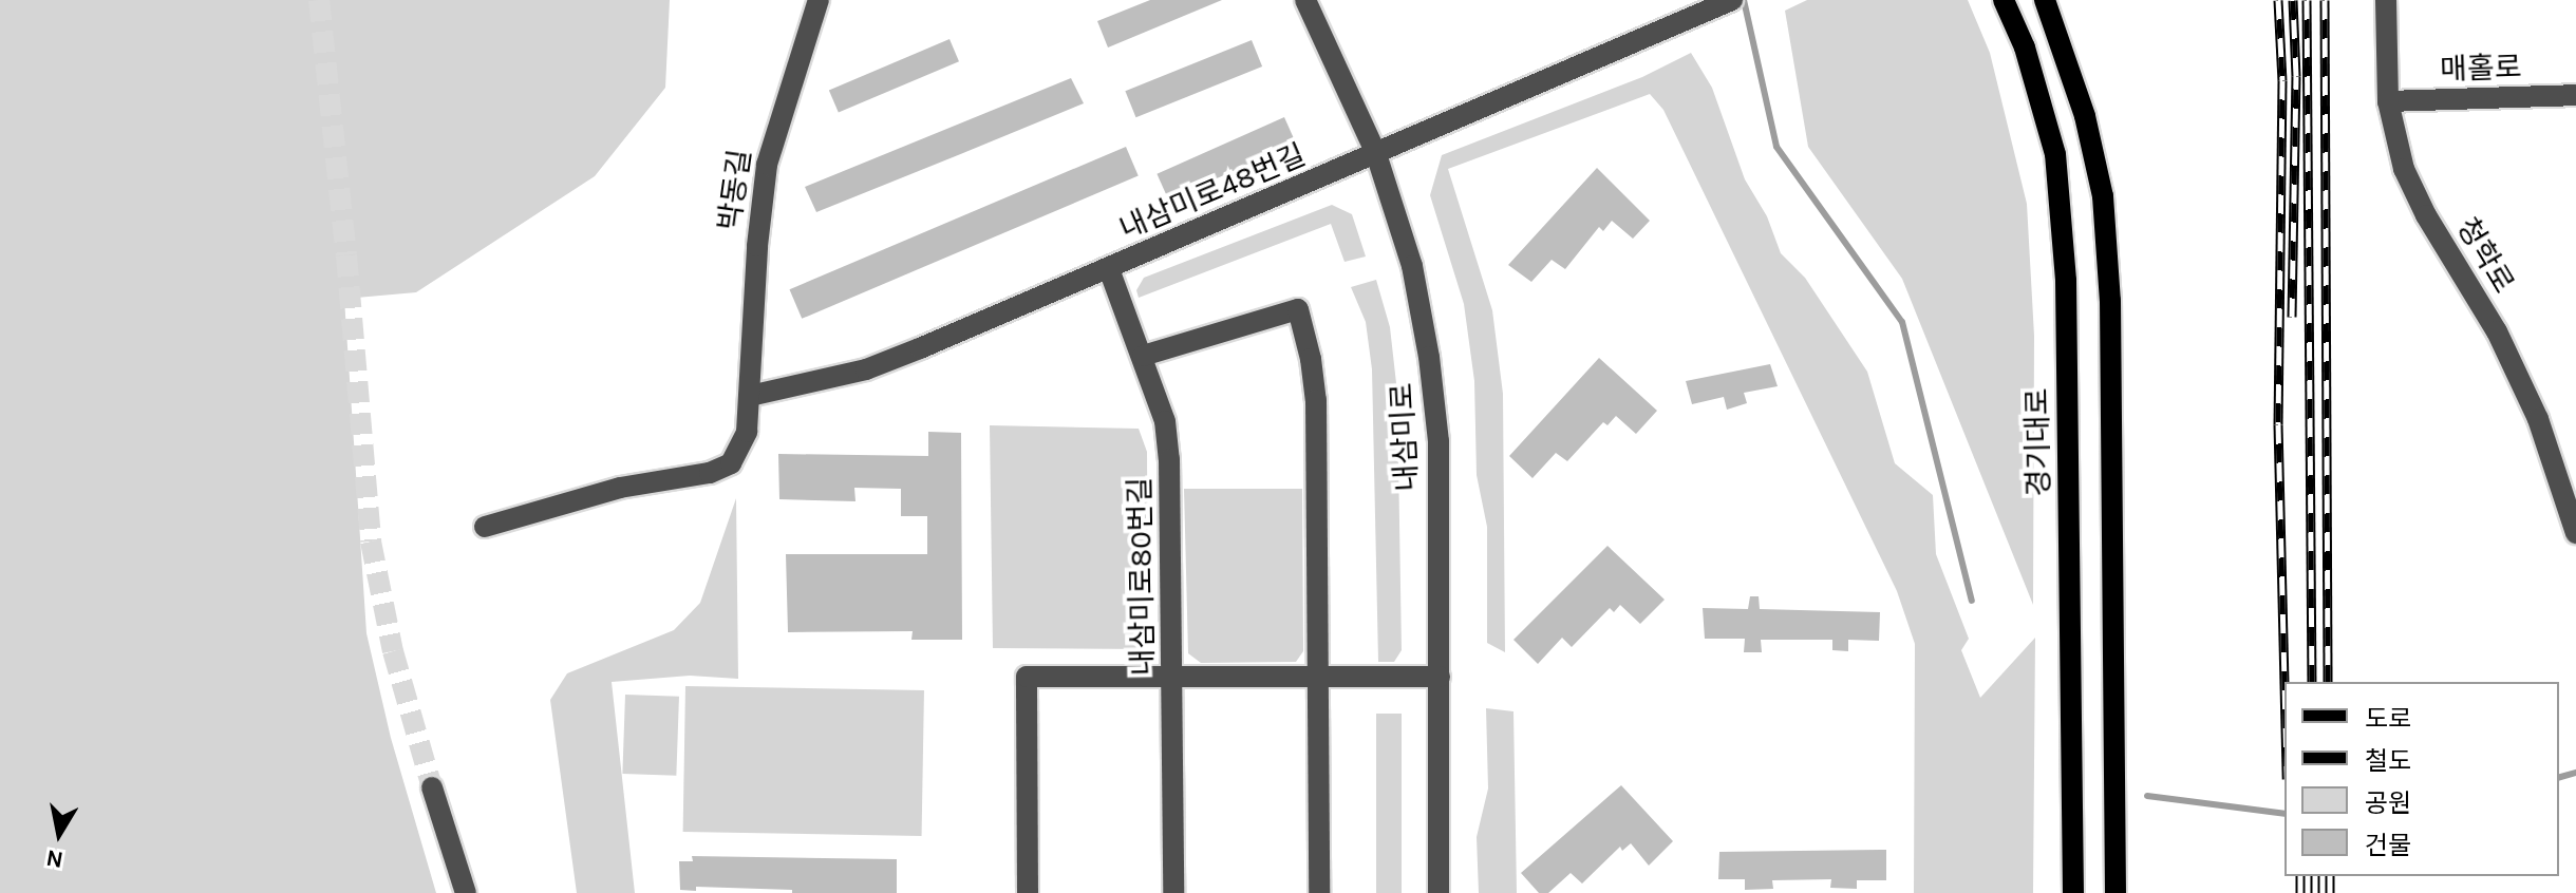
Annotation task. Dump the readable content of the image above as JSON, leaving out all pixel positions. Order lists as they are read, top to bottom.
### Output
{
  "streets": {
    "main road": ["경기대로"],
    "street": [
      "매홀로",
      "박동길",
      "내삼미로48번길",
      "청학로",
      "내삼미로",
      "내삼미로80번길"
    ]
  },
  "crossings": [
    ["매홀로", "청학로"],
    ["박동길", "내삼미로48번길"],
    ["내삼미로48번길", "내삼미로"],
    ["내삼미로48번길", "내삼미로80번길"]
  ],
  "legend": [
    "도로",
    "철도",
    "공원",
    "건물"
  ],
  "north": "bottom"
}
